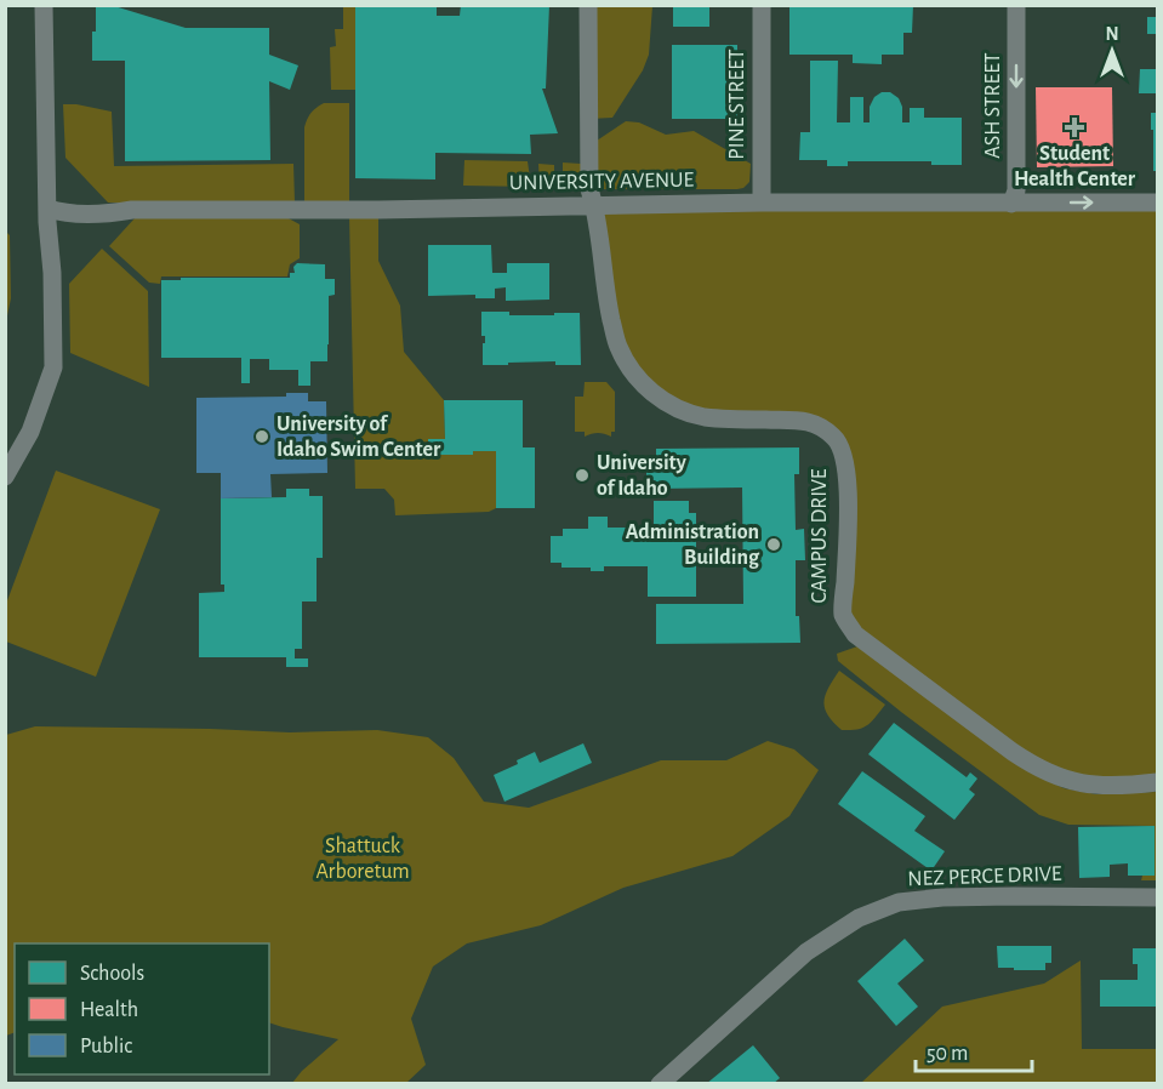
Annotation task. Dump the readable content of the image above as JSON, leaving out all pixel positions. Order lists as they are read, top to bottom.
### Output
{
  "streets": {
    "street": [
      "PINE STREET",
      "ASH STREET",
      "UNIVERSITY AVENUE",
      "CAMPUS DRIVE",
      "NEZ PERCE DRIVE"
    ]
  },
  "crossings": [
    ["PINE STREET", "UNIVERSITY AVENUE"],
    ["ASH STREET", "UNIVERSITY AVENUE"],
    ["UNIVERSITY AVENUE", "CAMPUS DRIVE"]
  ],
  "one_way": ["ASH STREET"],
  "parks": ["Shattuck Arboretum"],
  "places": {
    "health": ["Student Health Center"],
    "other": ["University of Idaho Swim Center", "University of Idaho", "Administration Building"]
  },
  "legend": ["Schools", "Health", "Public"],
  "scale_bar": "50 m",
  "north": "top"
}
